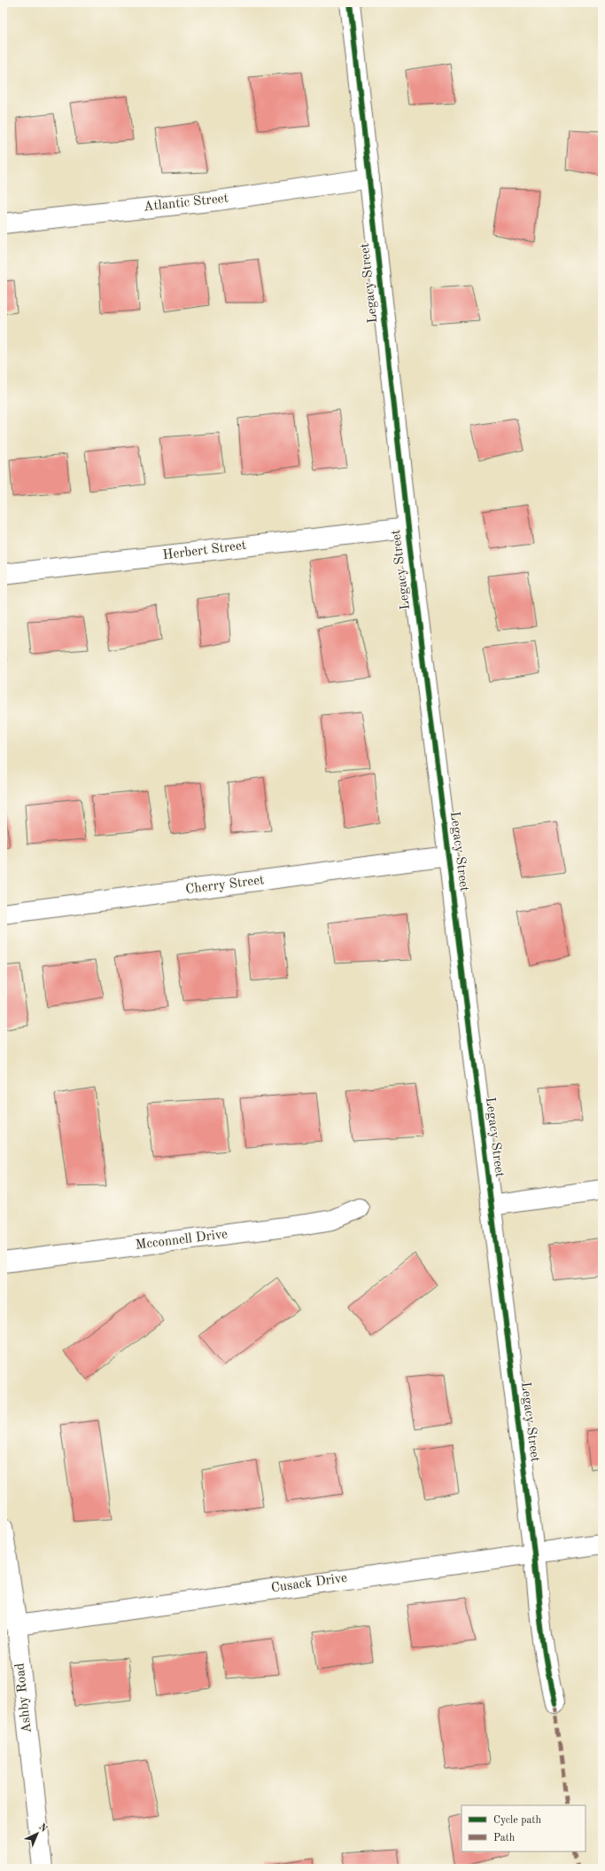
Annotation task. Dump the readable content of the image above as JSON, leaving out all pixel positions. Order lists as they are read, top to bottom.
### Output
{
  "streets": {
    "street": [
      "Atlantic Street",
      "Legacy Street",
      "Herbert Street",
      "Cherry Street",
      "Mcconnell Drive",
      "Cusack Drive",
      "Ashby Road"
    ]
  },
  "crossings": [
    ["Atlantic Street", "Legacy Street"],
    ["Legacy Street", "Herbert Street"],
    ["Legacy Street", "Cherry Street"],
    ["Legacy Street", "Cusack Drive"],
    ["Cusack Drive", "Ashby Road"]
  ],
  "legend": ["Cycle path", "Path"],
  "north": "top right"
}
